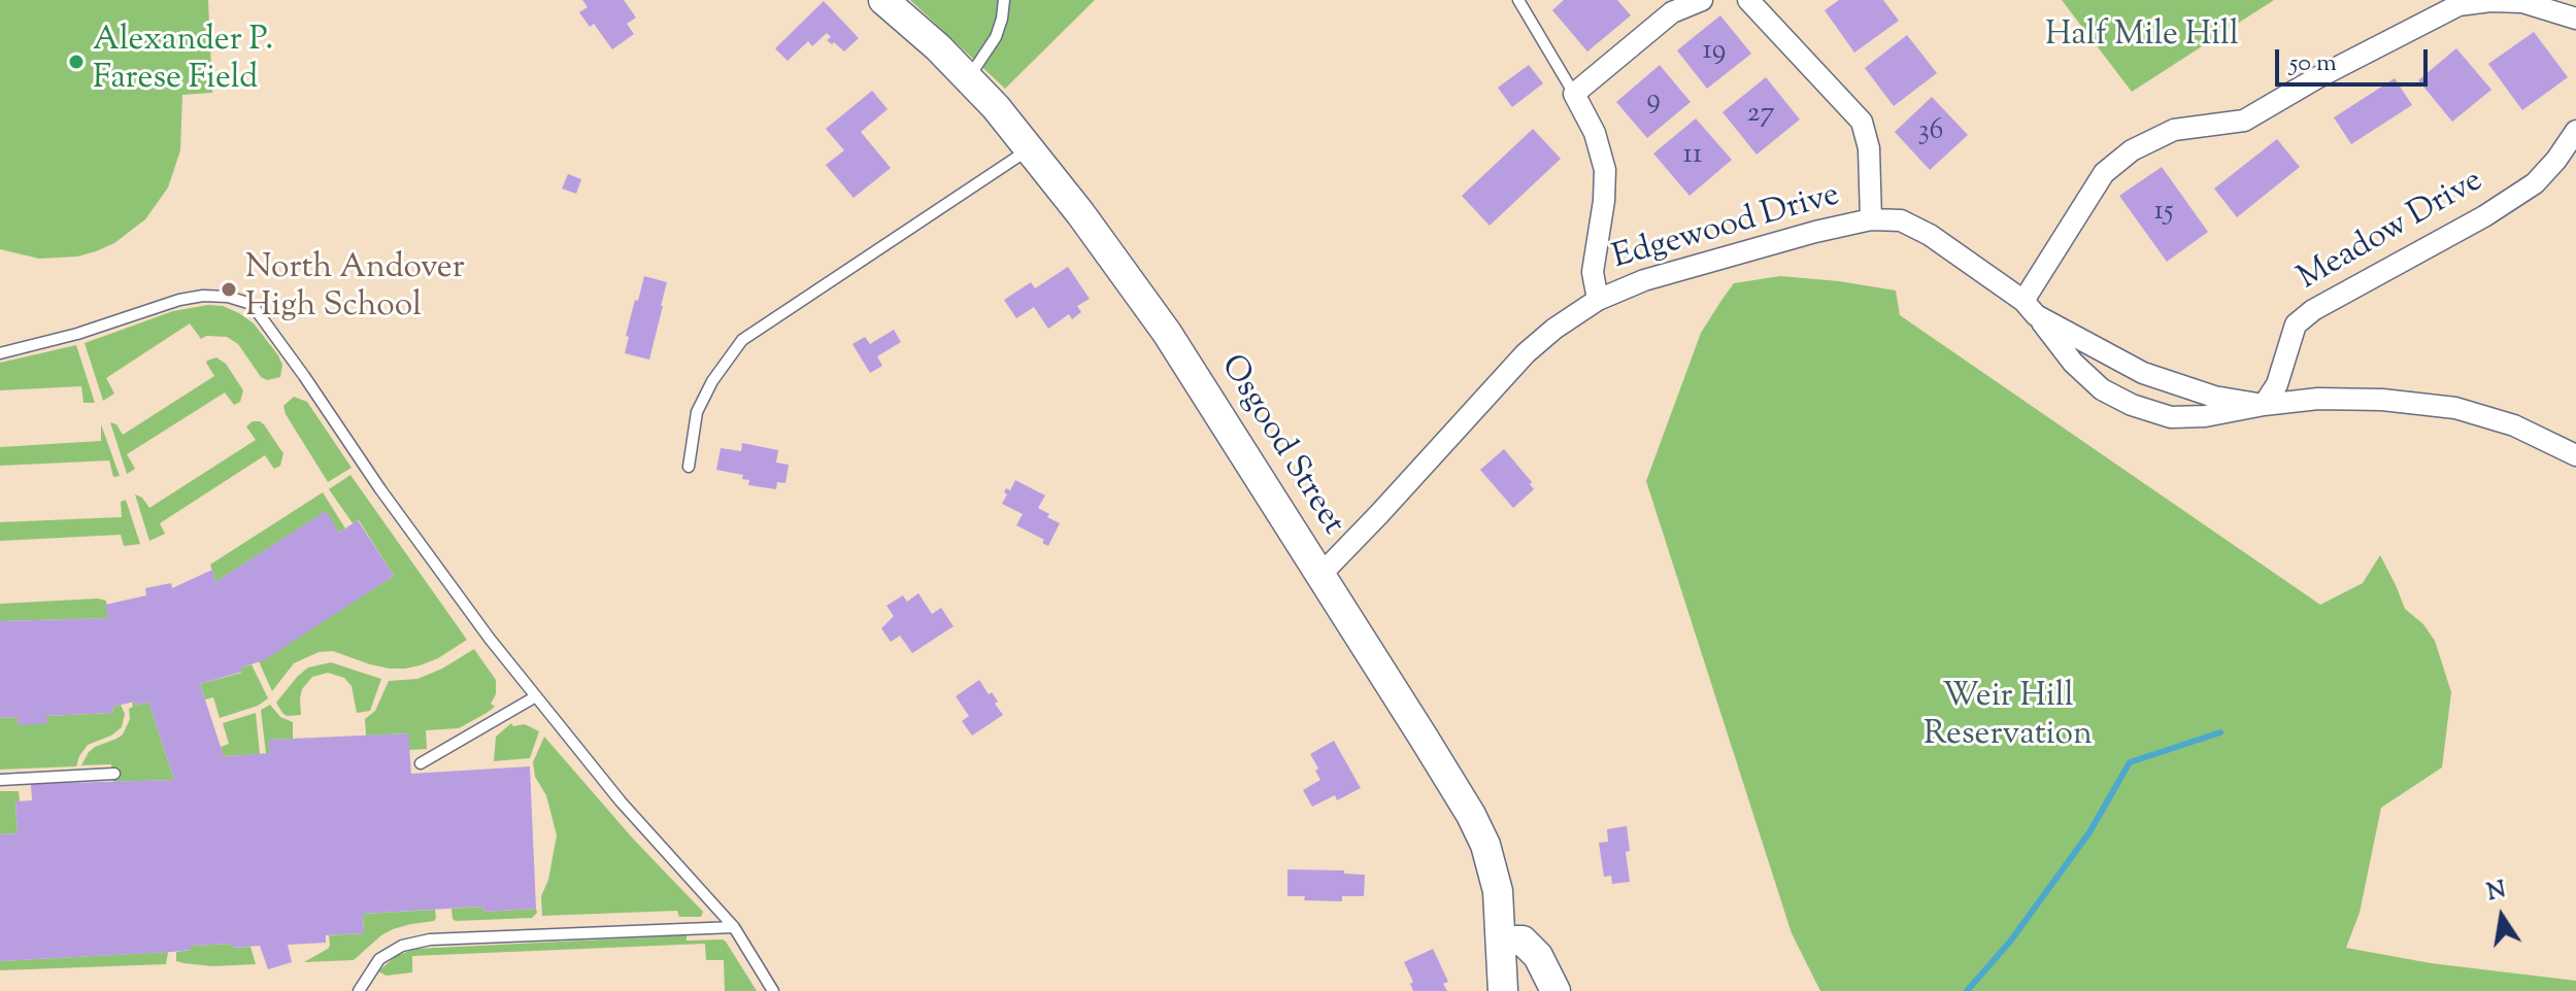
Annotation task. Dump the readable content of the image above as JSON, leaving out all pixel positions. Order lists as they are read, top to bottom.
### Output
{
  "streets": {
    "street": ["Edgewood Drive", "Meadow Drive", "Osgood Street"]
  },
  "crossings": [
    ["Edgewood Drive", "Meadow Drive"],
    ["Edgewood Drive", "Osgood Street"]
  ],
  "parks": ["Half Mile Hill", "Weir Hill Reservation"],
  "places": ["Alexander P. Farese Field", "North Andover High School"],
  "house_numbers": [
    "19",
    "9",
    "27",
    "36",
    "11",
    "15"
  ],
  "scale_bar": "50 m",
  "north": "top"
}
